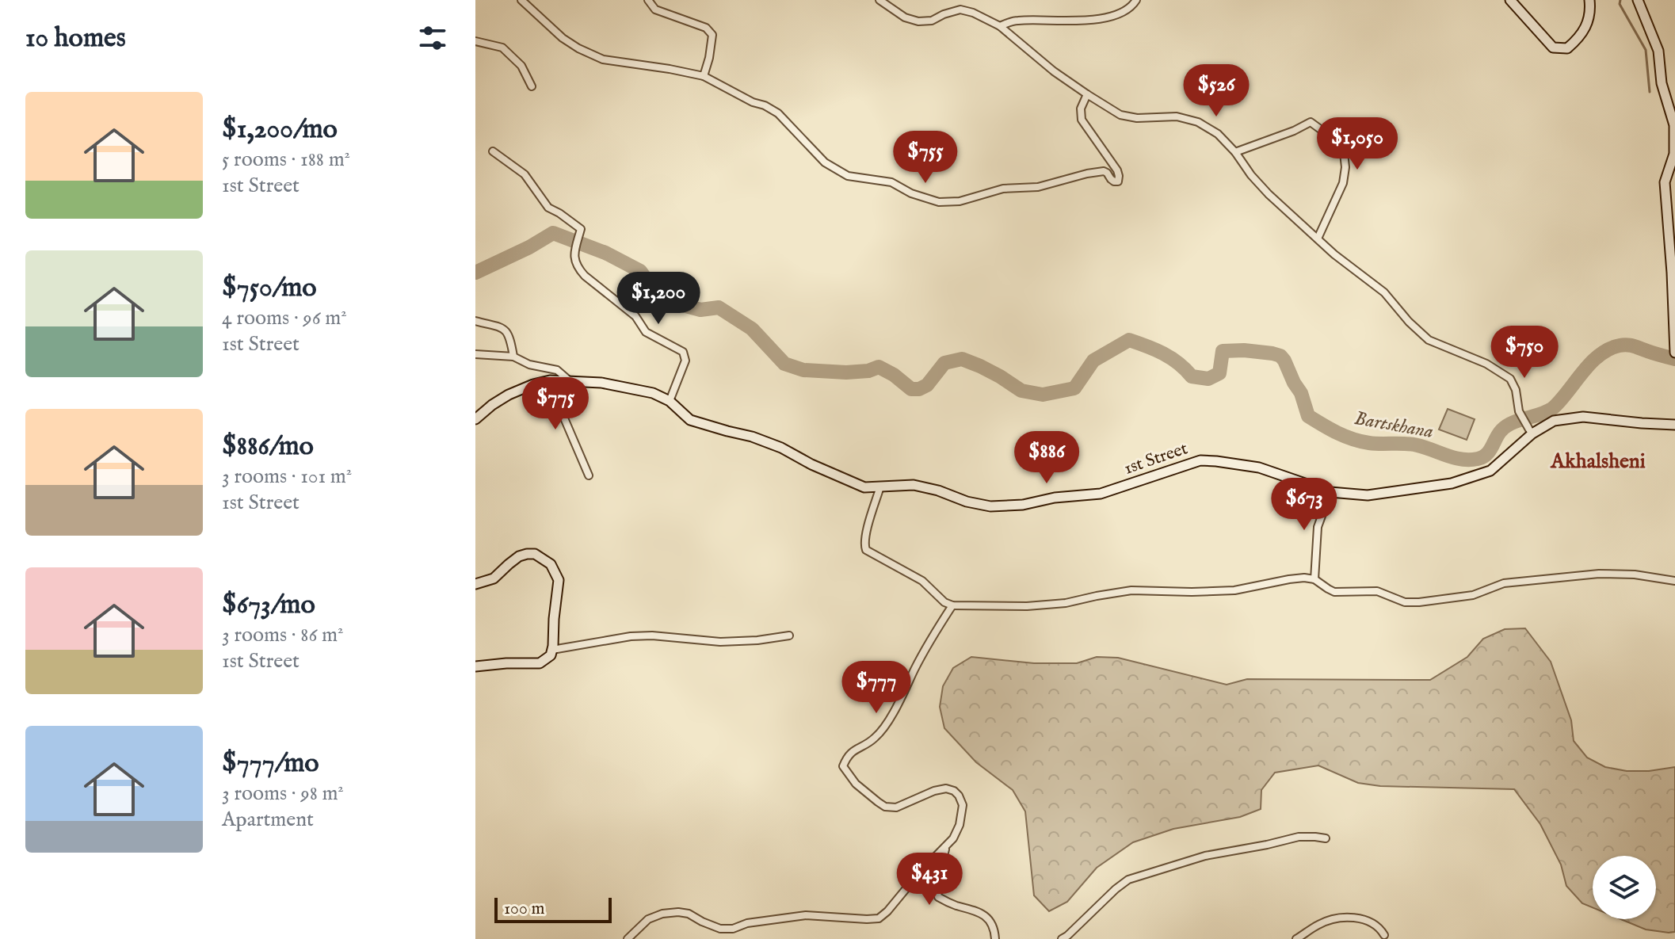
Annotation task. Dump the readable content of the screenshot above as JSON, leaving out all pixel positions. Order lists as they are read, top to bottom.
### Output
{
  "streets": {
    "street": ["1st Street"]
  },
  "districts": ["Akhalsheni"],
  "water": ["Bartskhana"],
  "scale_bar": "100 m",
  "page": {
    "heading": "10 homes",
    "price": [
      "$526",
      "$1,050",
      "$755",
      "$1,200",
      "$750",
      "$775",
      "$886",
      "$673",
      "$777",
      "$431"
    ],
    "list": [
      {
        "name": "$1,200/mo",
        "note": "5 rooms · 188 m² · 1st Street"
      },
      {
        "name": "$750/mo",
        "note": "4 rooms · 96 m² · 1st Street"
      },
      {
        "name": "$886/mo",
        "note": "3 rooms · 101 m² · 1st Street"
      },
      {
        "name": "$673/mo",
        "note": "3 rooms · 86 m² · 1st Street"
      },
      {
        "name": "$777/mo",
        "note": "3 rooms · 98 m² · Apartment"
      }
    ],
    "scale": "100 m"
  }
}
